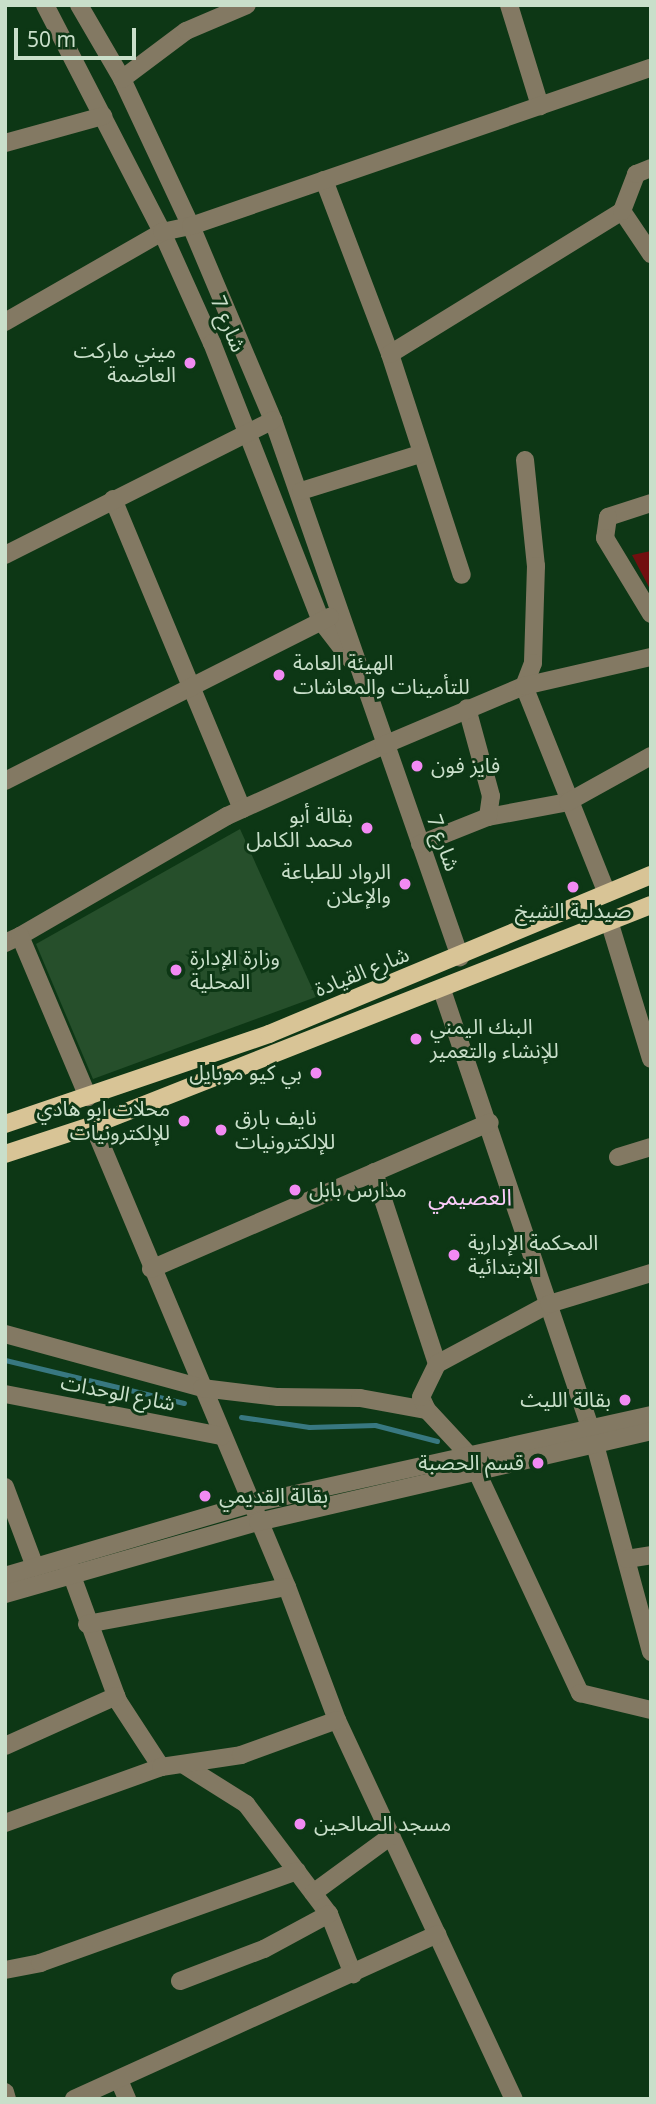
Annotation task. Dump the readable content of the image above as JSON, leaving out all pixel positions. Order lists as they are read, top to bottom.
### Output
{
  "streets": {
    "main road": ["شارع القيادة"],
    "street": ["شارع 7", "شارع الوحدات"]
  },
  "crossings": [
    ["شارع 7", "شارع القيادة"]
  ],
  "districts": ["العصيمي"],
  "places": [
    "ميني ماركت العاصمة",
    "الهيئة العامة للتأمينات والمعاشات",
    "فايز فون",
    "بقالة أبو محمد الكامل",
    "الرواد للطباعة والإعلان",
    "صيدلية الشيخ",
    "وزارة الإدارة المحلية",
    "البنك اليمني للإنشاء والتعمير",
    "بي كيو موبايل",
    "محلات ابو هادي للإلكترونيات",
    "نايف بارق للإلكترونيات",
    "مدارس بابل",
    "المحكمة الإدارية الابتدائية",
    "بقالة الليث",
    "قسم الحصبة",
    "بقالة القديمي",
    "مسجد الصالحين"
  ],
  "scale_bar": "50 m"
}
